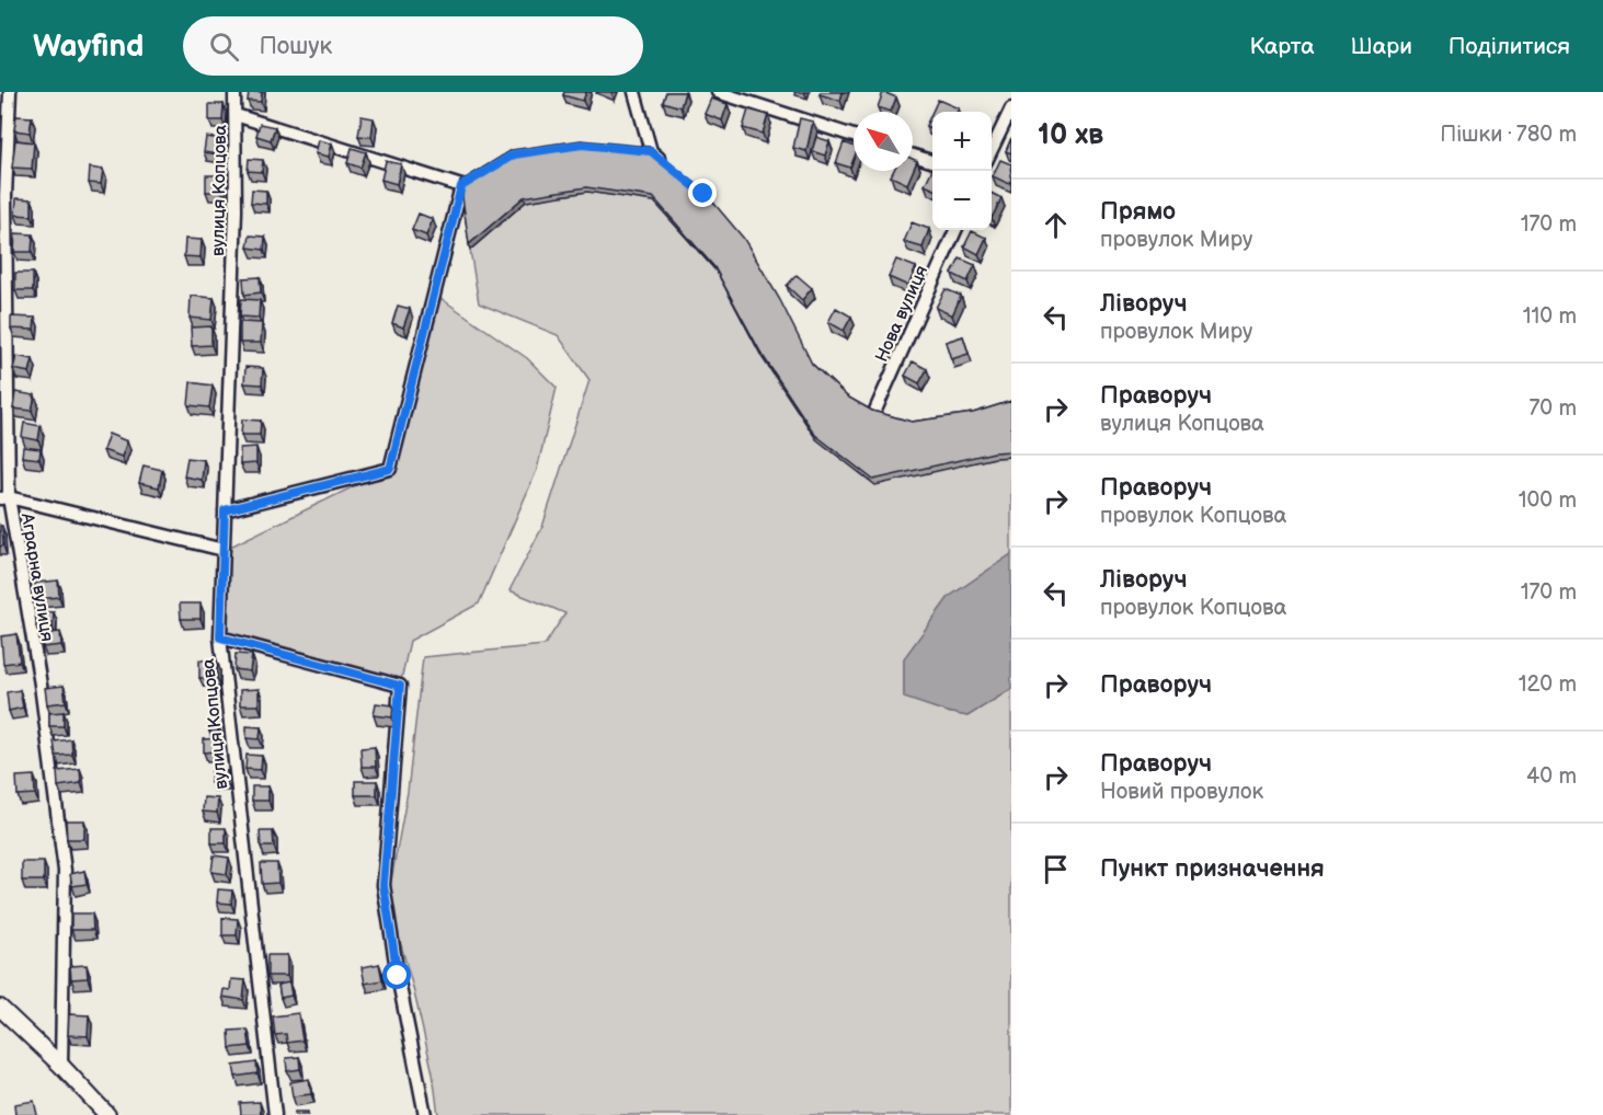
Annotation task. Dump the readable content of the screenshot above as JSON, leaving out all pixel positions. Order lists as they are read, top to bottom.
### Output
{
  "streets": {
    "street": ["вулиця Копцова", "Нова вулиця", "Аграрна вулиця"]
  },
  "north": "top left",
  "page": {
    "header": "Wayfind",
    "search": "Пошук",
    "nav": ["Карта", "Шари", "Поділитися"],
    "heading": ["10 хв", "Пішки · 780 m"],
    "map_buttons": ["+", "−"],
    "list": [
      ["Прямо", "провулок Миру", "170 m"],
      ["Ліворуч", "провулок Миру", "110 m"],
      ["Праворуч", "вулиця Копцова", "70 m"],
      ["Праворуч", "провулок Копцова", "100 m"],
      ["Ліворуч", "провулок Копцова", "170 m"],
      ["Праворуч", "120 m"],
      ["Праворуч", "Новий провулок", "40 m"],
      "Пункт призначення"
    ]
  }
}
